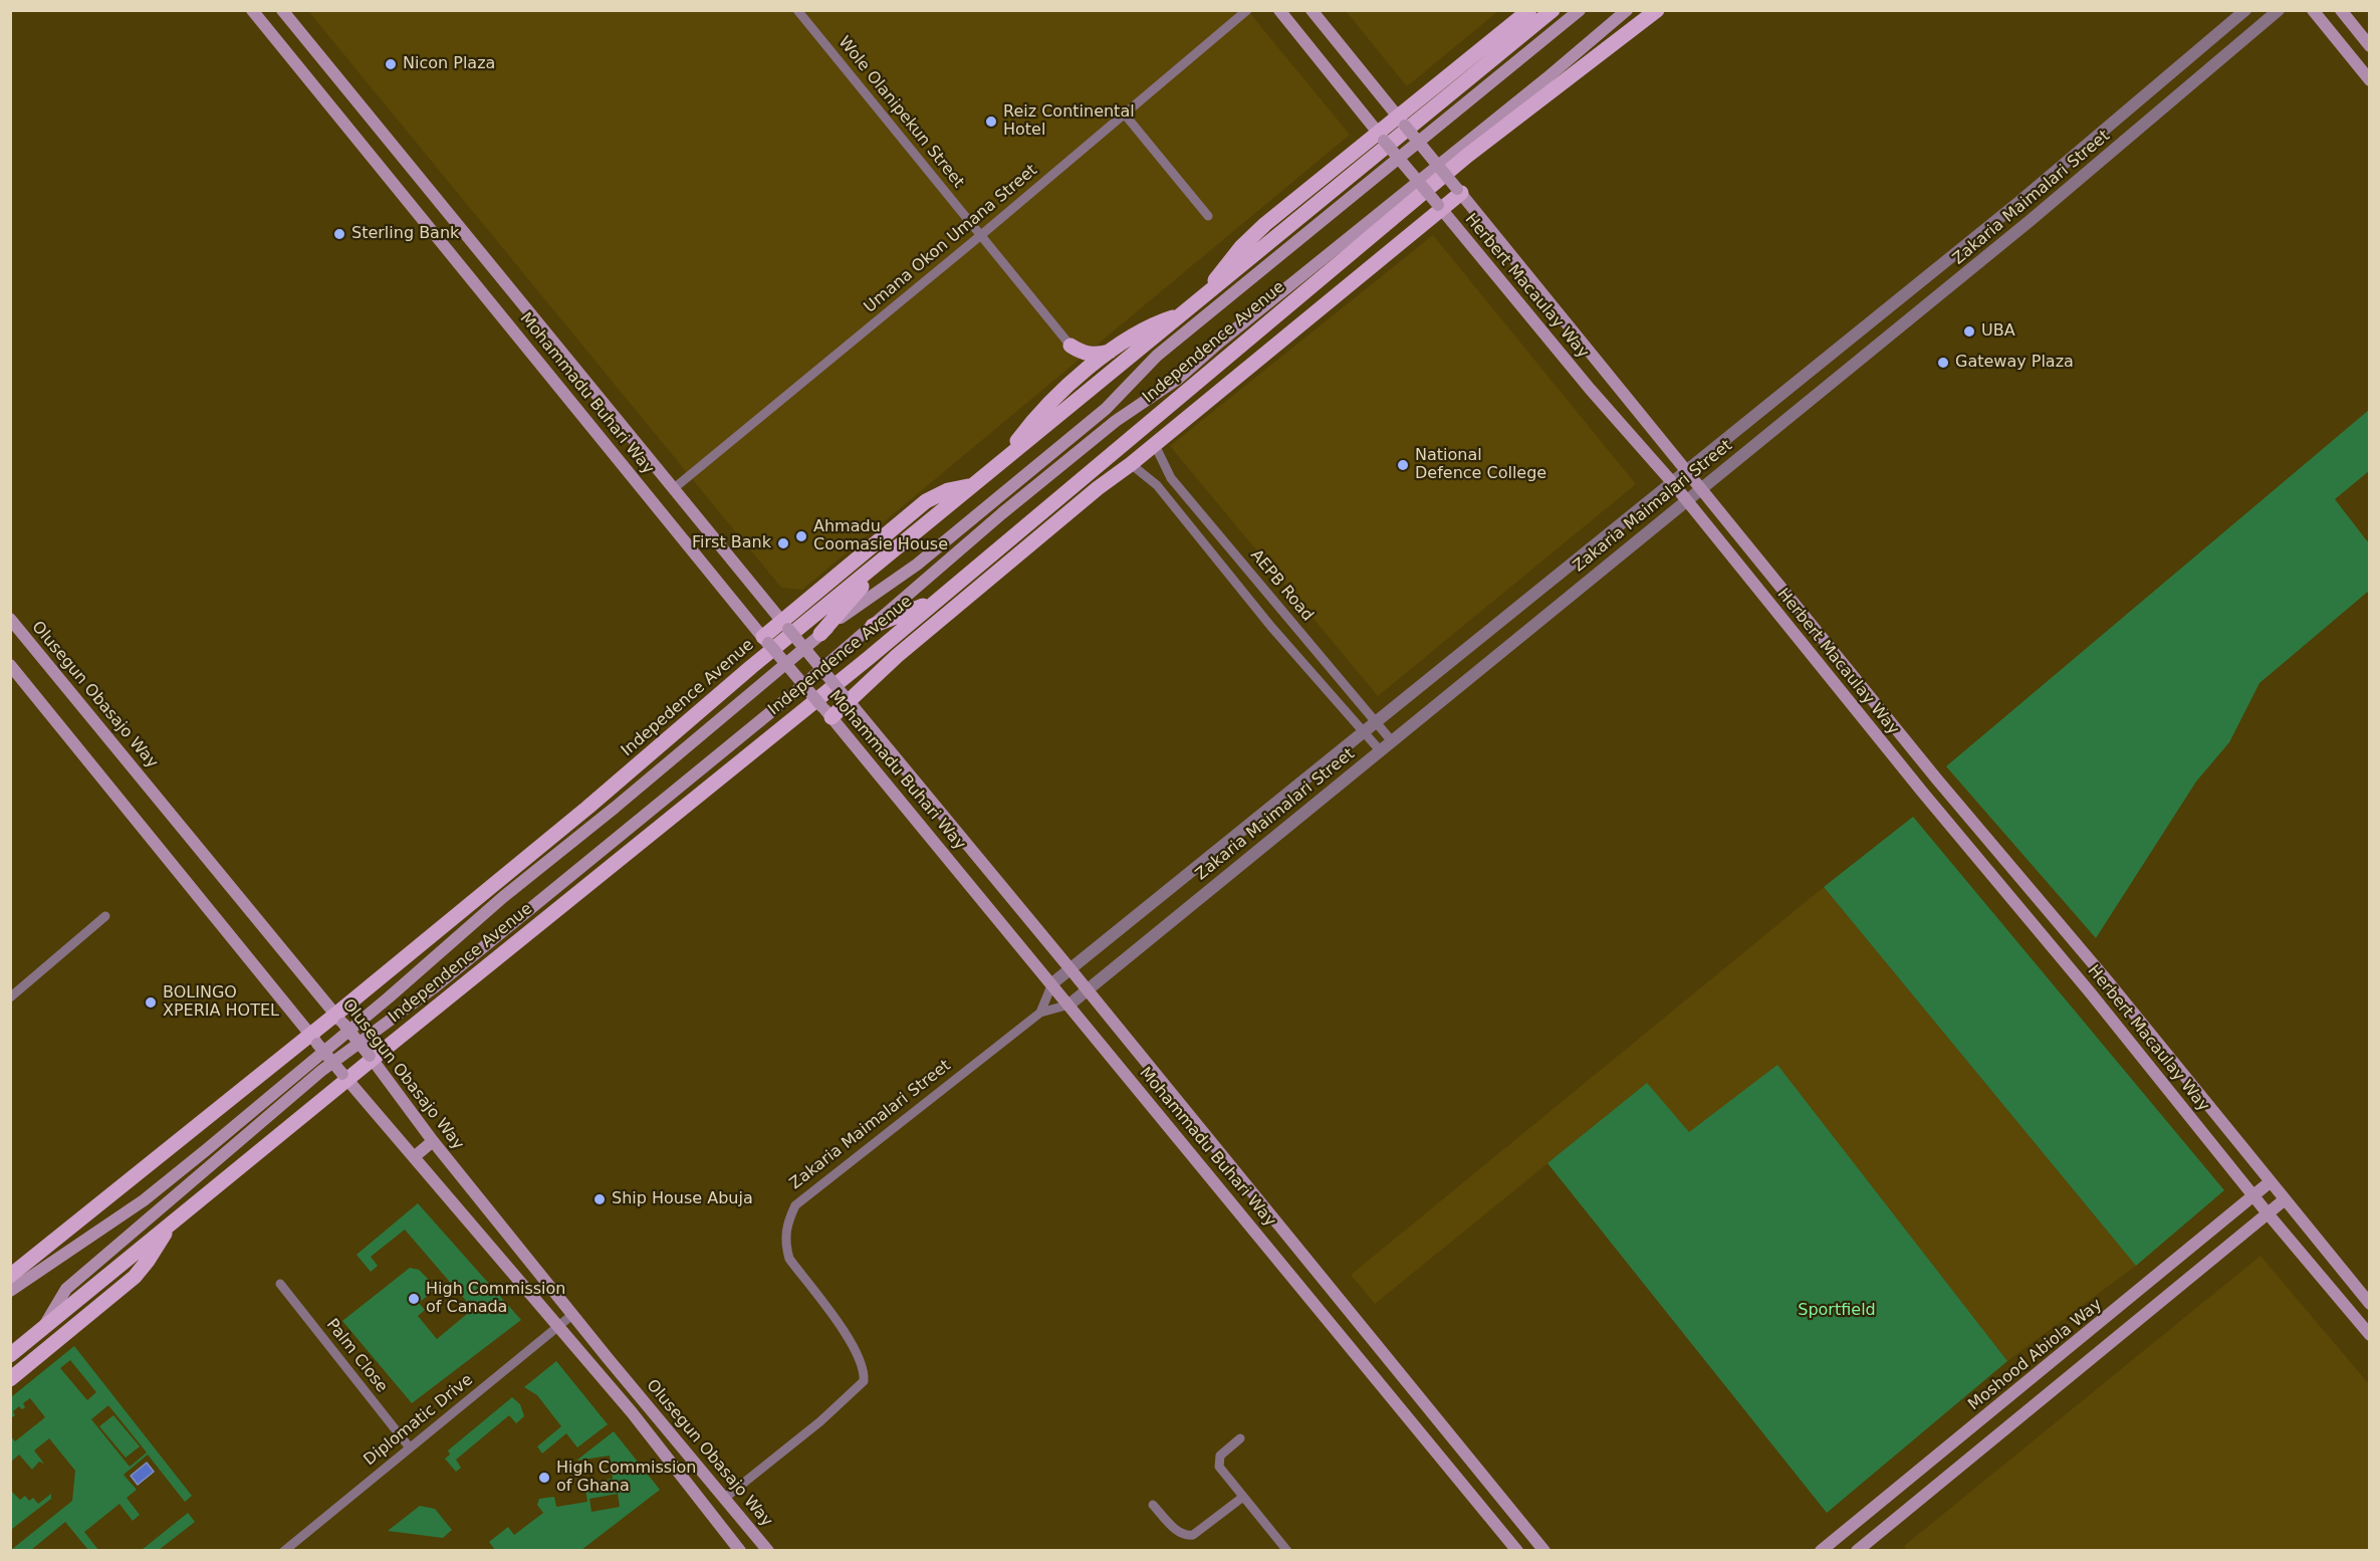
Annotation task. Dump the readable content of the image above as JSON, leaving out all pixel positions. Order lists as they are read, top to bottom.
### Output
{
  "streets": {
    "main road": [
      "Herbert Macaulay Way",
      "Independence Avenue",
      "Mohammadu Buhari Way",
      "Olusegun Obasajo Way",
      "Indepedence Avenue",
      "Moshood Abiola Way"
    ],
    "street": [
      "Wole Olanipekun Street",
      "Zakaria Maimalari Street",
      "Umana Okon Umana Street",
      "AEPB Road",
      "Palm Close",
      "Diplomatic Drive"
    ]
  },
  "crossings": [
    ["Wole Olanipekun Street", "Umana Okon Umana Street"],
    ["Zakaria Maimalari Street", "Herbert Macaulay Way"],
    ["Zakaria Maimalari Street", "Mohammadu Buhari Way"],
    ["Zakaria Maimalari Street", "AEPB Road"],
    ["Zakaria Maimalari Street", "Olusegun Obasajo Way"],
    ["Umana Okon Umana Street", "Mohammadu Buhari Way"],
    ["Herbert Macaulay Way", "Moshood Abiola Way"],
    ["Independence Avenue", "Olusegun Obasajo Way"],
    ["Olusegun Obasajo Way", "Indepedence Avenue"],
    ["Olusegun Obasajo Way", "Diplomatic Drive"],
    ["Palm Close", "Diplomatic Drive"]
  ],
  "parks": ["Sportfield"],
  "places": [
    "Nicon Plaza",
    "Reiz Continental Hotel",
    "Sterling Bank",
    "UBA",
    "Gateway Plaza",
    "National Defence College",
    "Ahmadu Coomasie House",
    "First Bank",
    "BOLINGO XPERIA HOTEL",
    "Ship House Abuja",
    "High Commission of Canada",
    "High Commission of Ghana"
  ]
}
